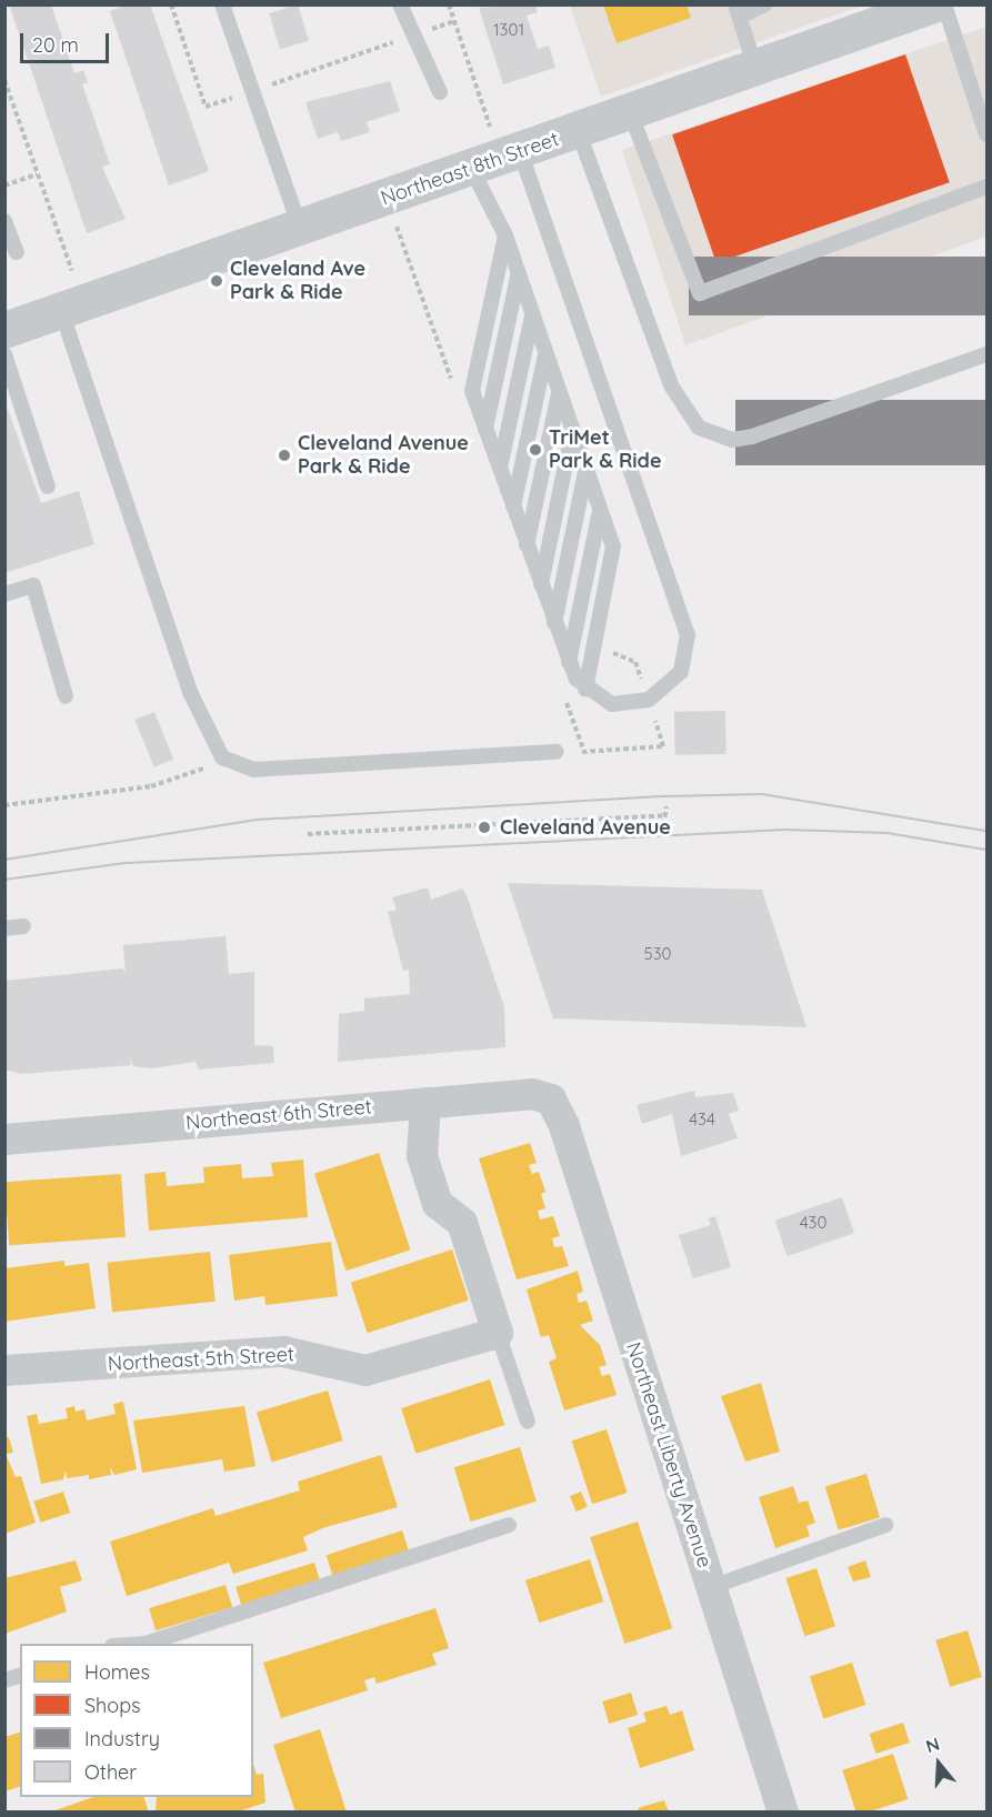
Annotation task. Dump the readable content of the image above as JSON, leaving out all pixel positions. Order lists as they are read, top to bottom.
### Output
{
  "streets": {
    "street": [
      "Northeast 8th Street",
      "Northeast 6th Street",
      "Northeast 5th Street",
      "Northeast Liberty Avenue"
    ]
  },
  "crossings": [
    ["Northeast 6th Street", "Northeast Liberty Avenue"]
  ],
  "places": [
    "Cleveland Ave Park & Ride",
    "TriMet Park & Ride",
    "Cleveland Avenue Park & Ride",
    "Cleveland Avenue"
  ],
  "house_numbers": [
    "1301",
    "530",
    "434",
    "430"
  ],
  "legend": [
    "Homes",
    "Shops",
    "Industry",
    "Other"
  ],
  "scale_bar": "20 m",
  "north": "top"
}
